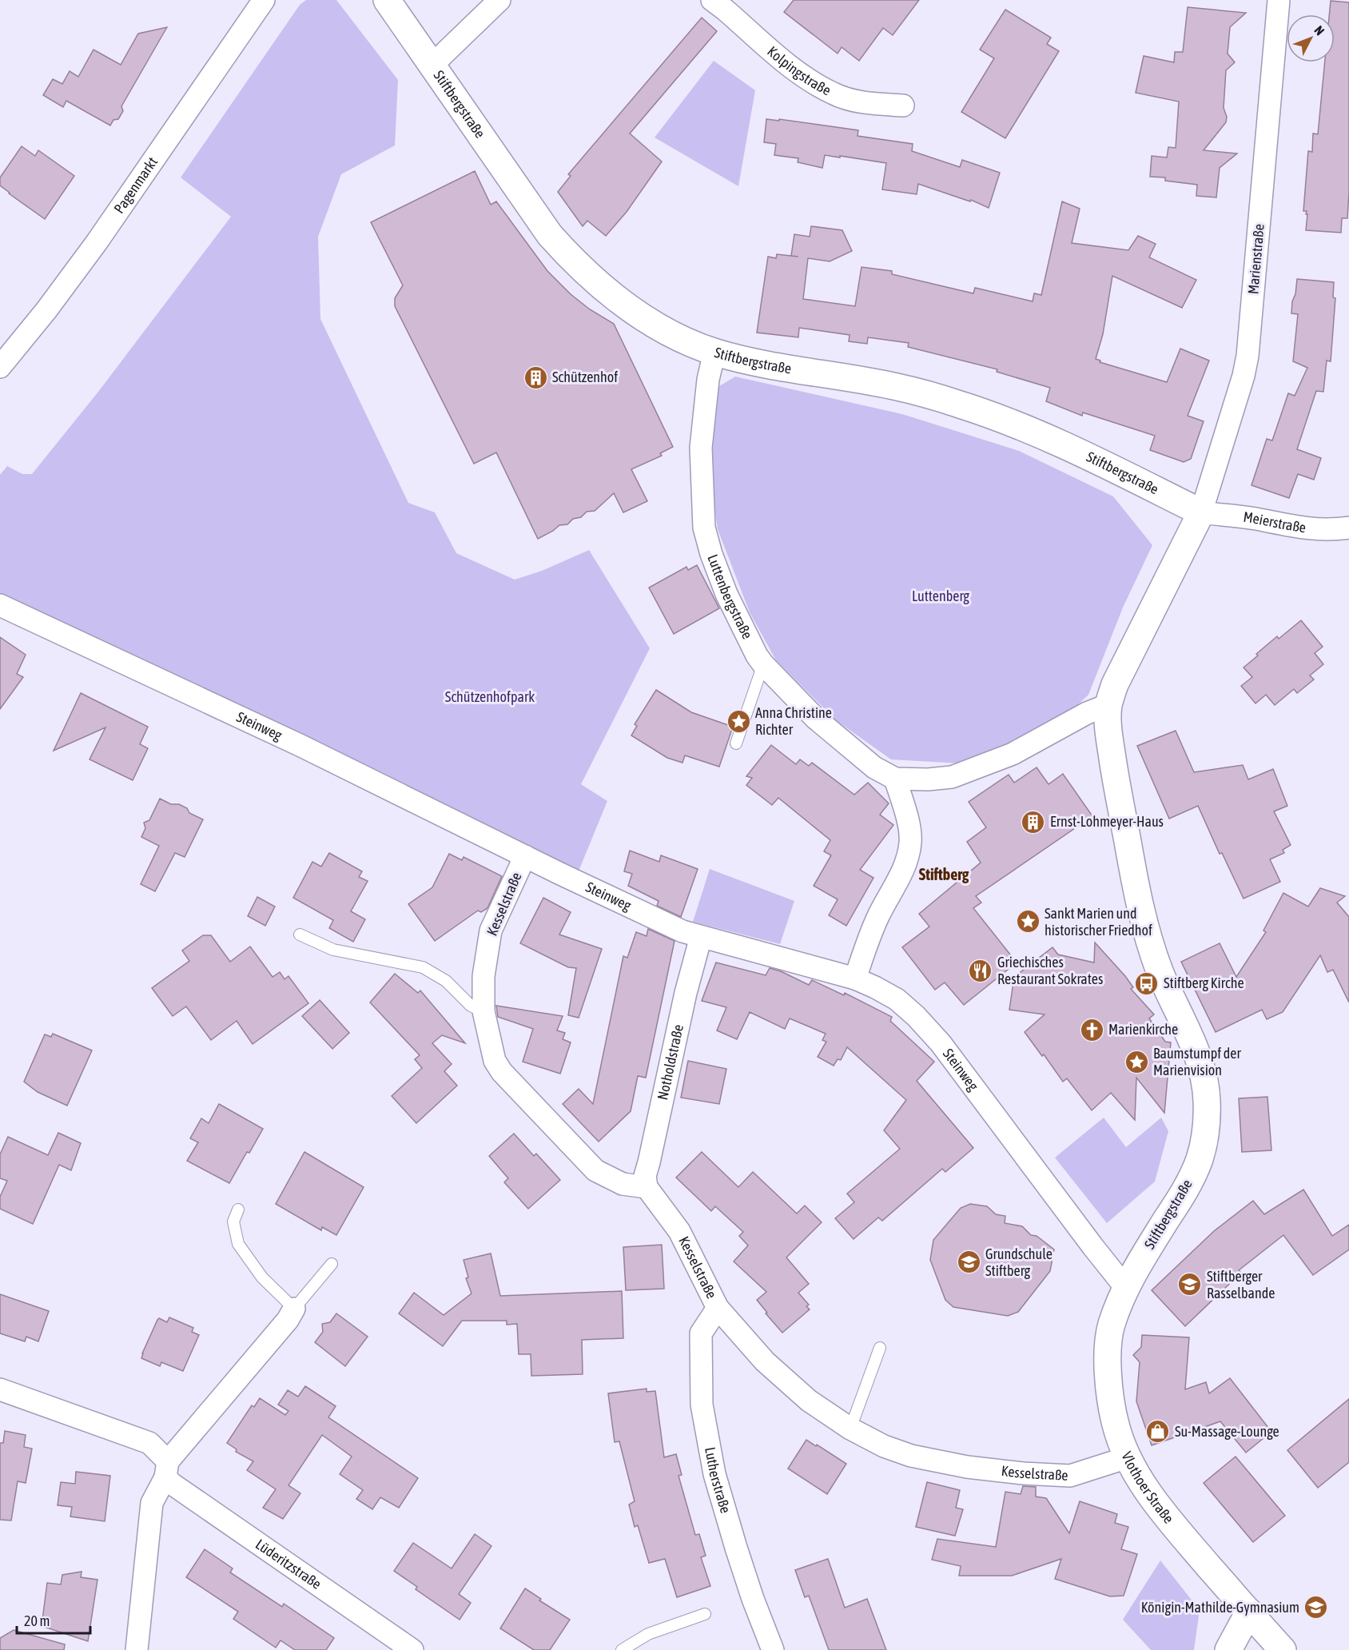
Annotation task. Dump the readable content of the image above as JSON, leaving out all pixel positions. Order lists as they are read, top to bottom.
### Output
{
  "streets": {
    "street": [
      "Kolpingstraße",
      "Stiftbergstraße",
      "Pagenmarkt",
      "Marienstraße",
      "Meierstraße",
      "Luttenbergstraße",
      "Steinweg",
      "Kesselstraße",
      "Notholdstraße",
      "Lutherstraße",
      "Vlothoer Straße",
      "Lüderitzstraße"
    ]
  },
  "crossings": [
    ["Stiftbergstraße", "Marienstraße"],
    ["Stiftbergstraße", "Meierstraße"],
    ["Stiftbergstraße", "Luttenbergstraße"],
    ["Stiftbergstraße", "Steinweg"],
    ["Stiftbergstraße", "Vlothoer Straße"],
    ["Marienstraße", "Meierstraße"],
    ["Steinweg", "Kesselstraße"],
    ["Steinweg", "Notholdstraße"],
    ["Steinweg", "Vlothoer Straße"],
    ["Kesselstraße", "Notholdstraße"],
    ["Kesselstraße", "Lutherstraße"],
    ["Kesselstraße", "Vlothoer Straße"]
  ],
  "districts": ["Stiftberg"],
  "parks": ["Luttenberg", "Schützenhofpark"],
  "places": {
    "building": ["Schützenhof", "Ernst-Lohmeyer-Haus"],
    "place": ["Anna Christine Richter", "Sankt Marien und historischer Friedhof", "Baumstumpf der Marienvision"],
    "restaurant": ["Griechisches Restaurant Sokrates"],
    "bus stop": ["Stiftberg Kirche"],
    "church": ["Marienkirche"],
    "school or university": ["Grundschule Stiftberg", "Stiftberger Rasselbande", "Königin-Mathilde-Gymnasium"],
    "shop": ["Su-Massage-Lounge"]
  },
  "scale_bar": "20 m",
  "north": "top right"
}
